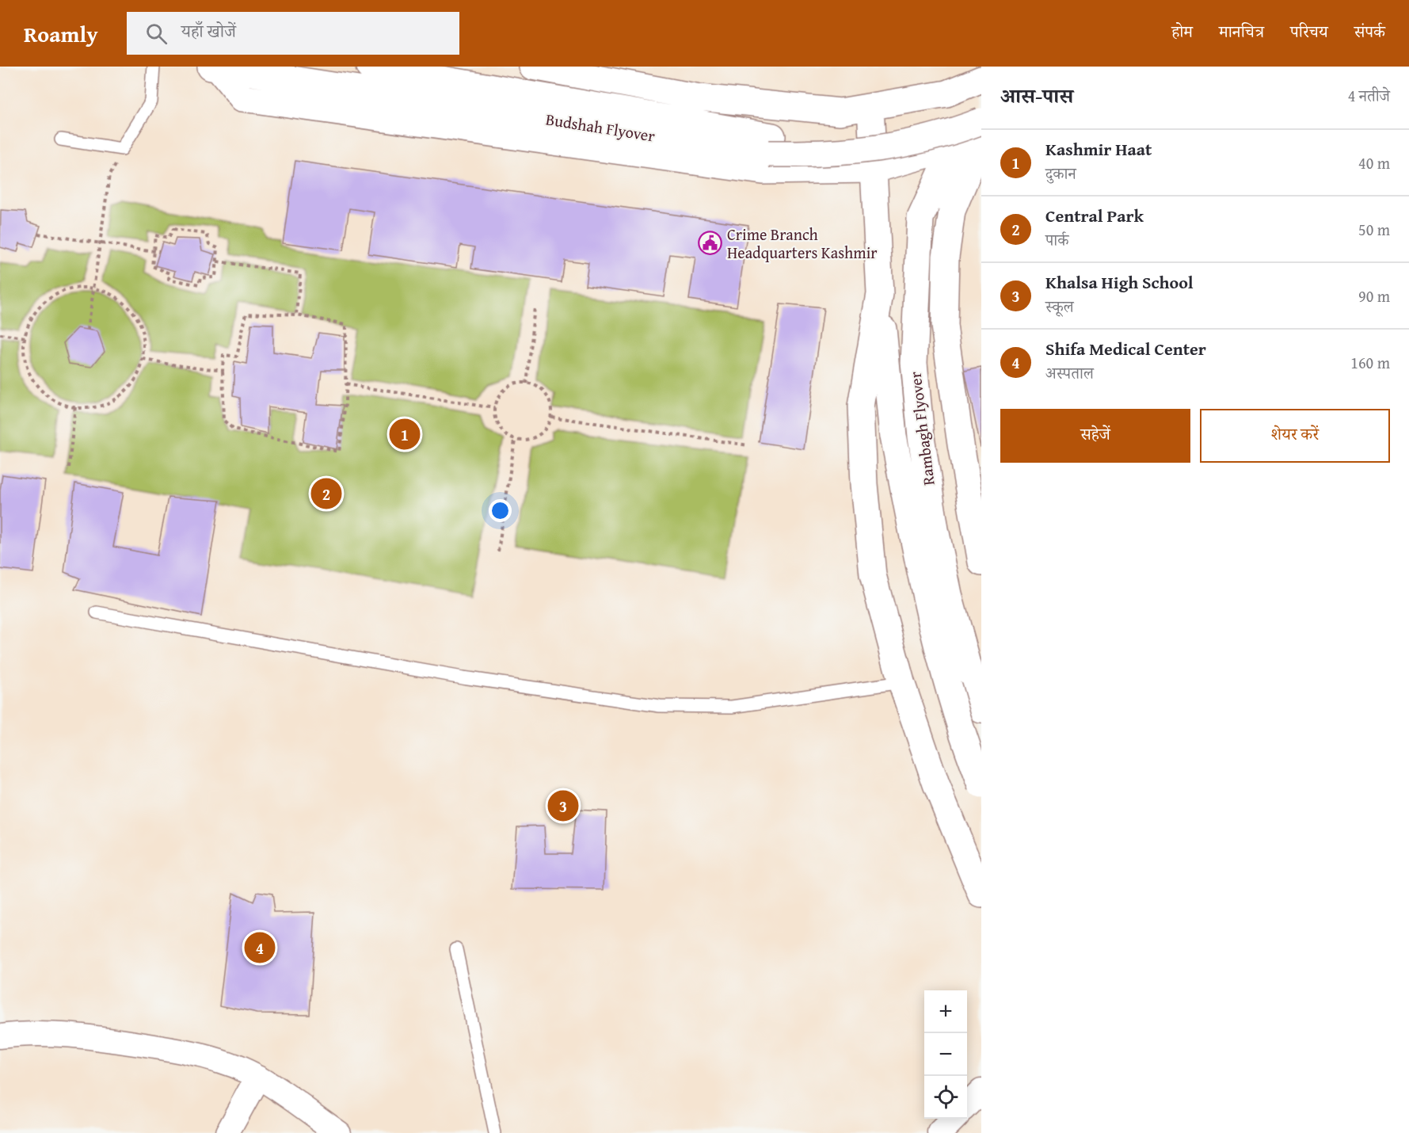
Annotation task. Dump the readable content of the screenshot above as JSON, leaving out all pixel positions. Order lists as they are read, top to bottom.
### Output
{
  "streets": {
    "main road": ["Budshah Flyover", "Rambagh Flyover"]
  },
  "places": {
    "public building": ["Crime Branch Headquarters Kashmir"]
  },
  "page": {
    "header": "Roamly",
    "search": "यहाँ खोजें",
    "nav": [
      "होम",
      "मानचित्र",
      "परिचय",
      "संपर्क"
    ],
    "heading": ["आस-पास", "4 नतीजे"],
    "list": [
      {
        "mark": "1",
        "name": "Kashmir Haat",
        "note": "दुकान",
        "value": "40 m"
      },
      {
        "mark": "2",
        "name": "Central Park",
        "note": "पार्क",
        "value": "50 m"
      },
      {
        "mark": "3",
        "name": "Khalsa High School",
        "note": "स्कूल",
        "value": "90 m"
      },
      {
        "mark": "4",
        "name": "Shifa Medical Center",
        "note": "अस्पताल",
        "value": "160 m"
      }
    ],
    "buttons": ["सहेजें", "शेयर करें"],
    "pins": [
      "1",
      "2",
      "3",
      "4"
    ],
    "map_buttons": ["+", "−"]
  }
}
